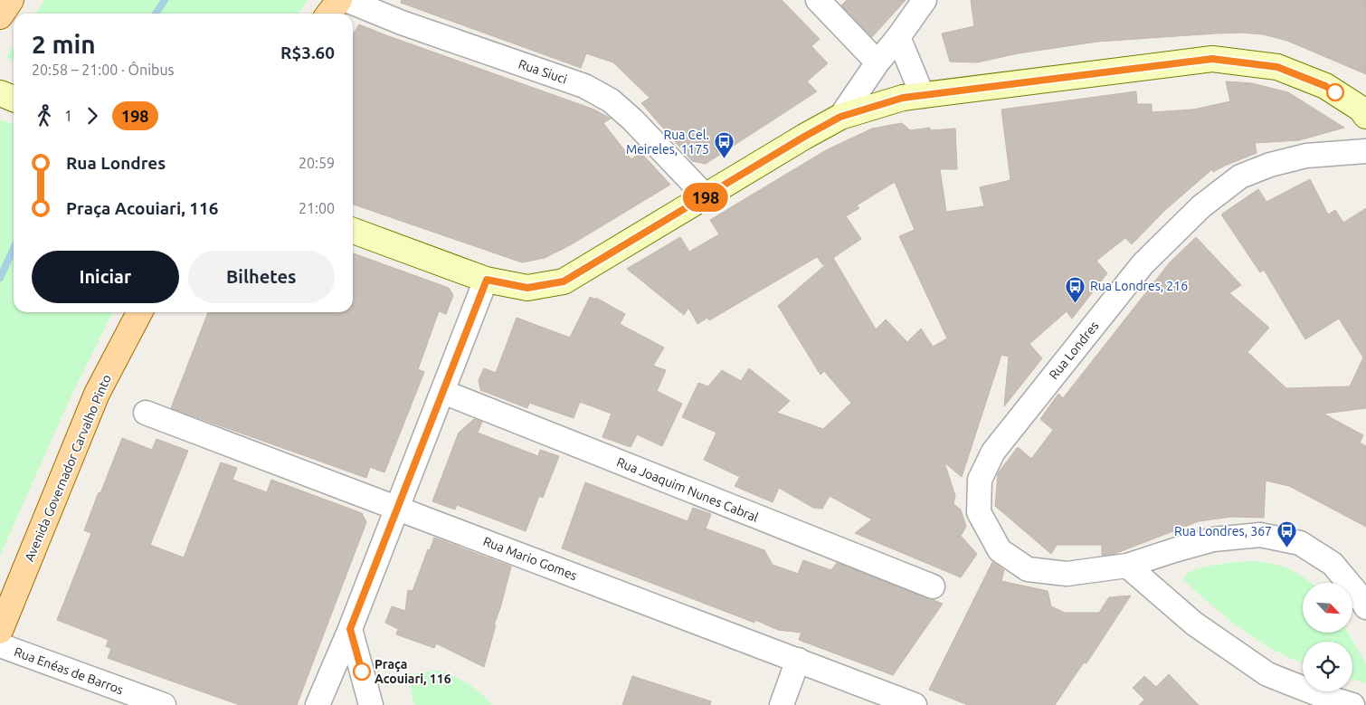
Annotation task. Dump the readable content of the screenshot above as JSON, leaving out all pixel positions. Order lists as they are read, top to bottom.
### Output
{
  "streets": {
    "main road": ["Avenida Governador Carvalho Pinto"],
    "street": [
      "Rua Siuci",
      "Rua Londres",
      "Rua Joaquim Nunes Cabral",
      "Rua Mario Gomes",
      "Rua Enéas de Barros"
    ]
  },
  "places": {
    "bus stop": ["Rua Cel. Meireles, 1175", "Rua Londres, 216", "Rua Londres, 367"],
    "other": ["Praça Acouiari, 116"]
  },
  "lines": ["bus line 198"],
  "north": "bottom right",
  "page": {
    "on_map": "198",
    "heading": ["2 min", "20:58 – 21:00 · Ônibus", "R$3.60"],
    "legs": ["1", "198"],
    "list": [
      {
        "name": "Rua Londres",
        "value": "20:59"
      },
      {
        "name": "Praça Acouiari, 116",
        "value": "21:00"
      }
    ],
    "buttons": ["Iniciar", "Bilhetes"]
  }
}
